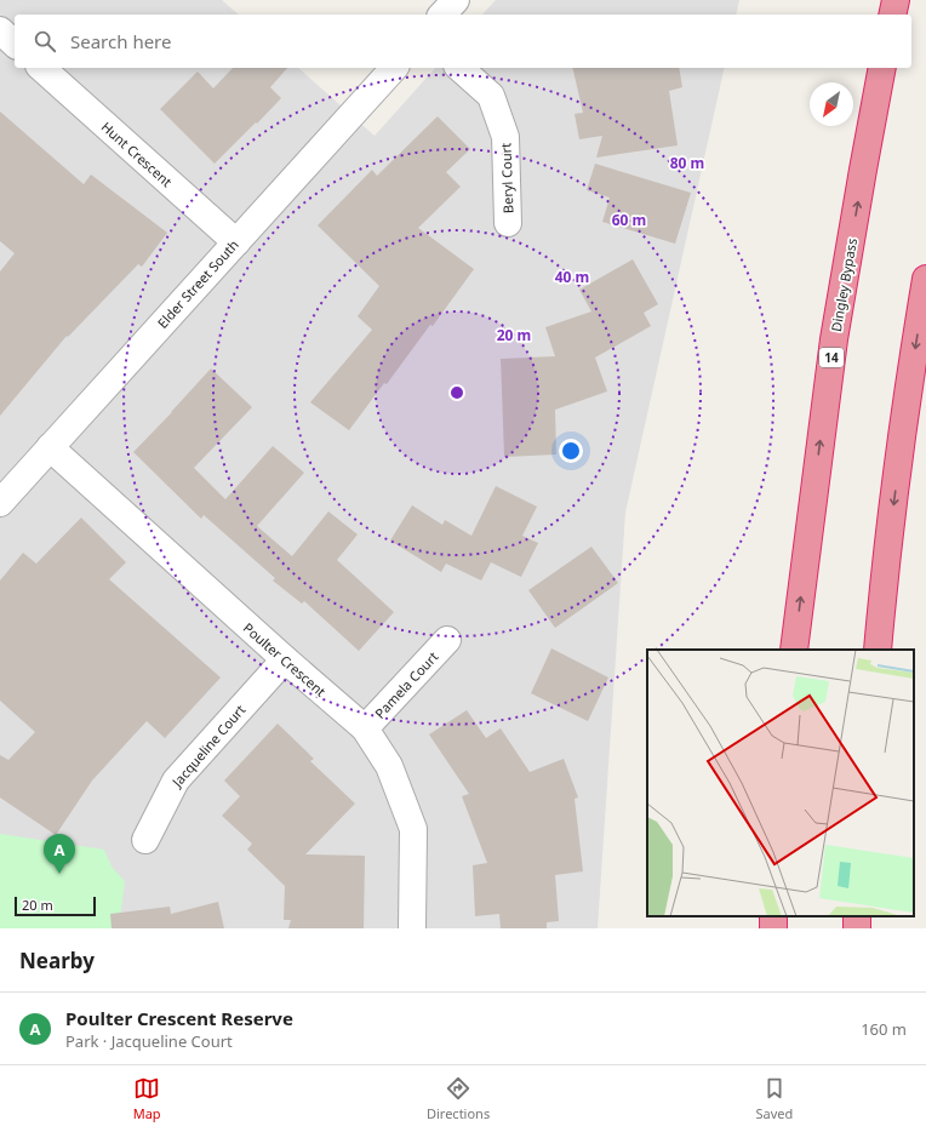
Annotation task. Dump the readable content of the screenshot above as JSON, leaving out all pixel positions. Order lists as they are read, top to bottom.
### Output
{
  "streets": {
    "highway": ["Dingley Bypass", "14"],
    "street": [
      "Hunt Crescent",
      "Beryl Court",
      "Elder Street South",
      "Poulter Crescent",
      "Pamela Court",
      "Jacqueline Court"
    ]
  },
  "crossings": [
    ["Hunt Crescent", "Elder Street South"],
    ["Elder Street South", "Poulter Crescent"],
    ["Poulter Crescent", "Pamela Court"],
    ["Poulter Crescent", "Jacqueline Court"]
  ],
  "scale_bar": "20 m",
  "north": "bottom left",
  "page": {
    "search": "Search here",
    "pins": "A",
    "scale": "20 m",
    "heading": "Nearby",
    "list": [
      {
        "mark": "A",
        "name": "Poulter Crescent Reserve",
        "note": "Park · Jacqueline Court",
        "value": "160 m"
      }
    ],
    "nav": ["Map", "Directions", "Saved"]
  },
  "rings": [
    "80 m",
    "60 m",
    "40 m",
    "20 m"
  ]
}
